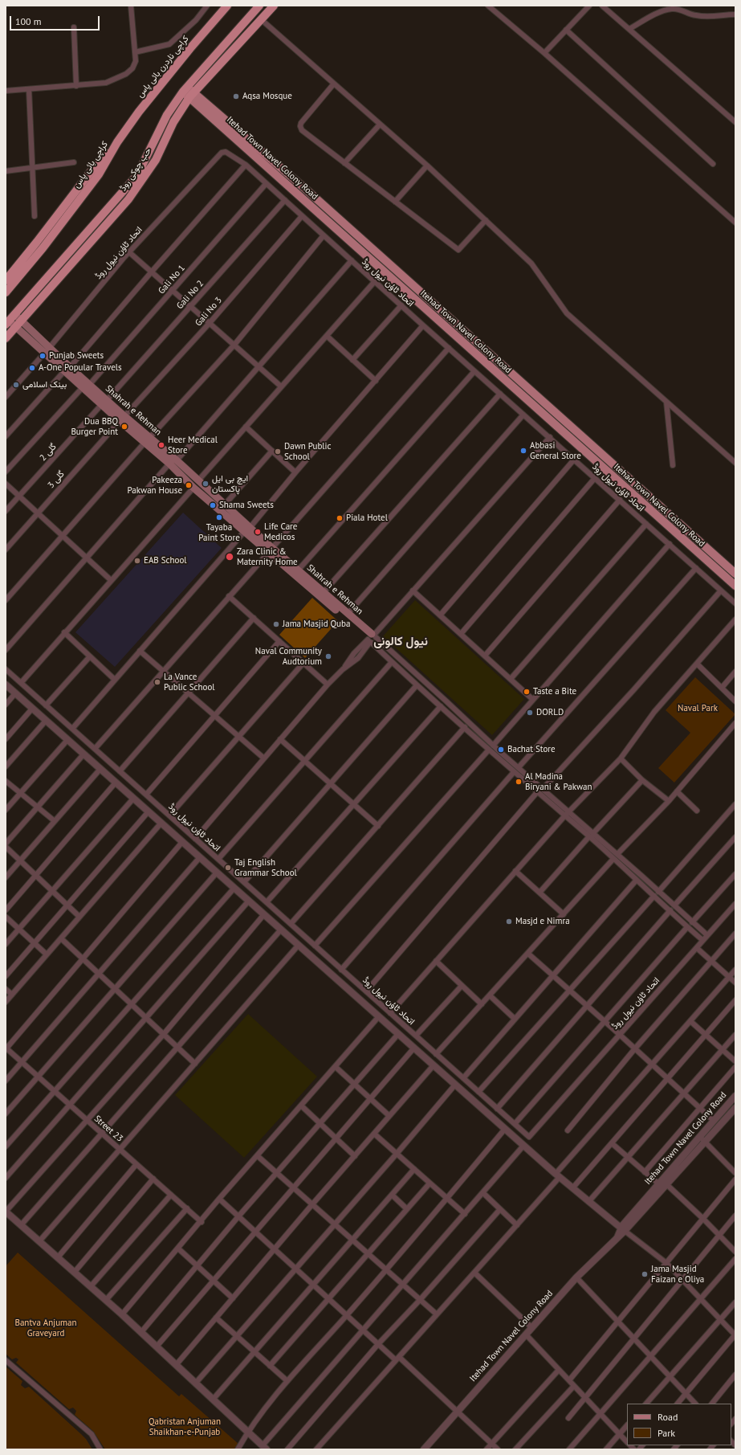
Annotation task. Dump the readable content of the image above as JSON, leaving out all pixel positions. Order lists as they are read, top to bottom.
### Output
{
  "streets": {
    "highway": ["کراچی ناردرن بائی پاس", "کراچی بائی پاس", "حب چوکی روڈ"],
    "main road": ["Itehad Town Navel Colony Road", "Shahrah e Rehman"],
    "street": [
      "اتحاد ٹاؤن نیول روڈ",
      "Gali No 1",
      "Gali No 2",
      "Gali No 3",
      "گلی 2",
      "گلی 3",
      "Street 23"
    ]
  },
  "crossings": [
    ["کراچی ناردرن بائی پاس", "کراچی بائی پاس"],
    ["Itehad Town Navel Colony Road", "حب چوکی روڈ"],
    ["حب چوکی روڈ", "Shahrah e Rehman"],
    ["اتحاد ٹاؤن نیول روڈ", "Gali No 1"],
    ["اتحاد ٹاؤن نیول روڈ", "Gali No 2"],
    ["اتحاد ٹاؤن نیول روڈ", "Gali No 3"],
    ["اتحاد ٹاؤن نیول روڈ", "Shahrah e Rehman"],
    ["Gali No 1", "Shahrah e Rehman"],
    ["Gali No 1", "گلی 2"],
    ["Gali No 2", "Shahrah e Rehman"],
    ["Gali No 2", "گلی 2"],
    ["Gali No 3", "Shahrah e Rehman"],
    ["Gali No 3", "گلی 3"],
    ["Shahrah e Rehman", "گلی 2"],
    ["Shahrah e Rehman", "گلی 3"]
  ],
  "districts": ["نیول کالونی"],
  "parks": ["Naval Park", "Bantva Anjuman Graveyard", "Qabristan Anjuman Shaikhan-e-Punjab"],
  "places": [
    "Aqsa Mosque",
    "Punjab Sweets",
    "A-One Popular Travels",
    "بینک اسلامی",
    "Dua BBQ Burger Point",
    "Heer Medical Store",
    "Abbasi General Store",
    "Dawn Public School",
    "ایچ بی ایل پاکستان",
    "Pakeeza Pakwan House",
    "Shama Sweets",
    "Tayaba Paint Store",
    "Piala Hotel",
    "Life Care Medicos",
    "Zara Clinic & Maternity Home",
    "EAB School",
    "Jama Masjid Quba",
    "Naval Community Audtorium",
    "La Vance Public School",
    "Taste a Bite",
    "DORLD",
    "Bachat Store",
    "Al Madina Biryani & Pakwan",
    "Taj English Grammar School",
    "Masjd e Nimra",
    "Jama Masjid Faizan e Oliya"
  ],
  "legend": ["Road", "Park"],
  "scale_bar": "100 m"
}
